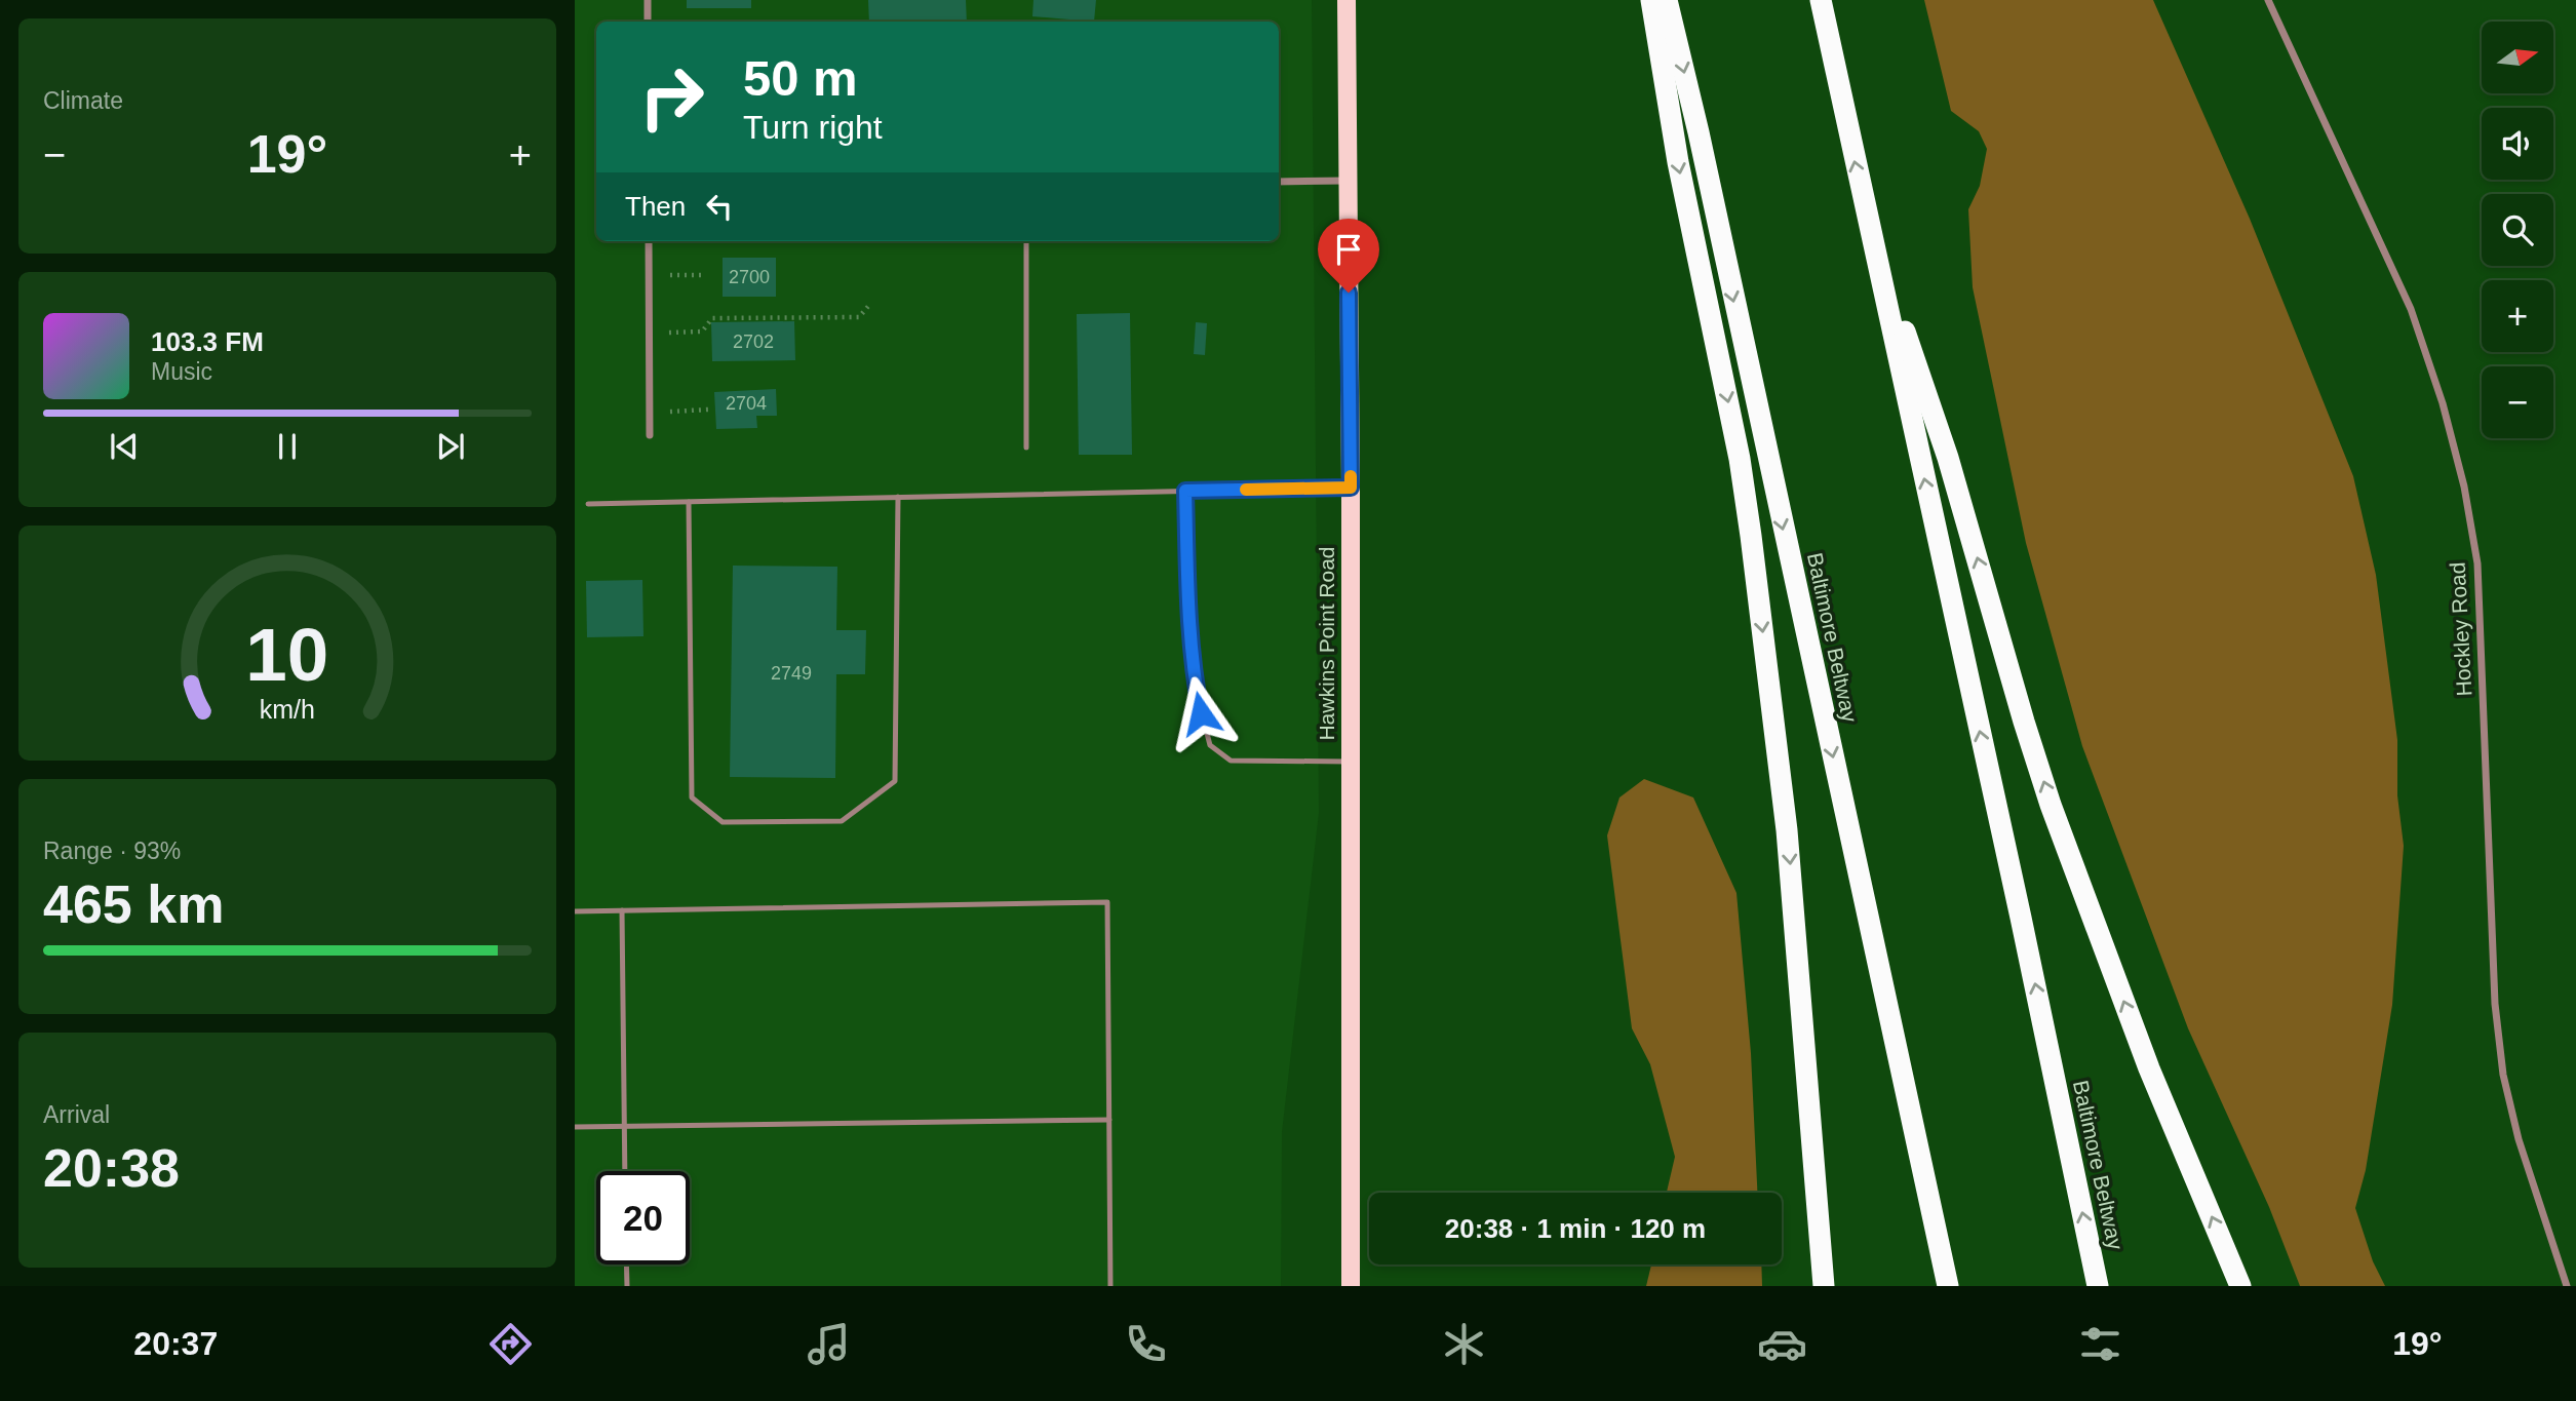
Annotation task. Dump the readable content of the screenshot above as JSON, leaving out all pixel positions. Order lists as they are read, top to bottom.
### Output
{
  "streets": {
    "highway": ["Baltimore Beltway"],
    "main road": ["Hawkins Point Road"],
    "street": ["Hockley Road"]
  },
  "house_numbers": [
    "2700",
    "2702",
    "2704",
    "2749"
  ],
  "north": "right",
  "page": {
    "tile": [
      "Climate",
      ["Range · 93%", "465 km"],
      ["Arrival", "20:38"]
    ],
    "map_buttons": ["+", "−"],
    "turn": ["50 m", "Turn right"],
    "heat": ["−", "19°", "+"],
    "then": "Then",
    "song": ["103.3 FM", "Music"],
    "limit": "20",
    "trip": "20:38 · 1 min · 120 m",
    "tabs": ["20:37", "19°"],
    "gauge": ["10", "km/h"]
  }
}
